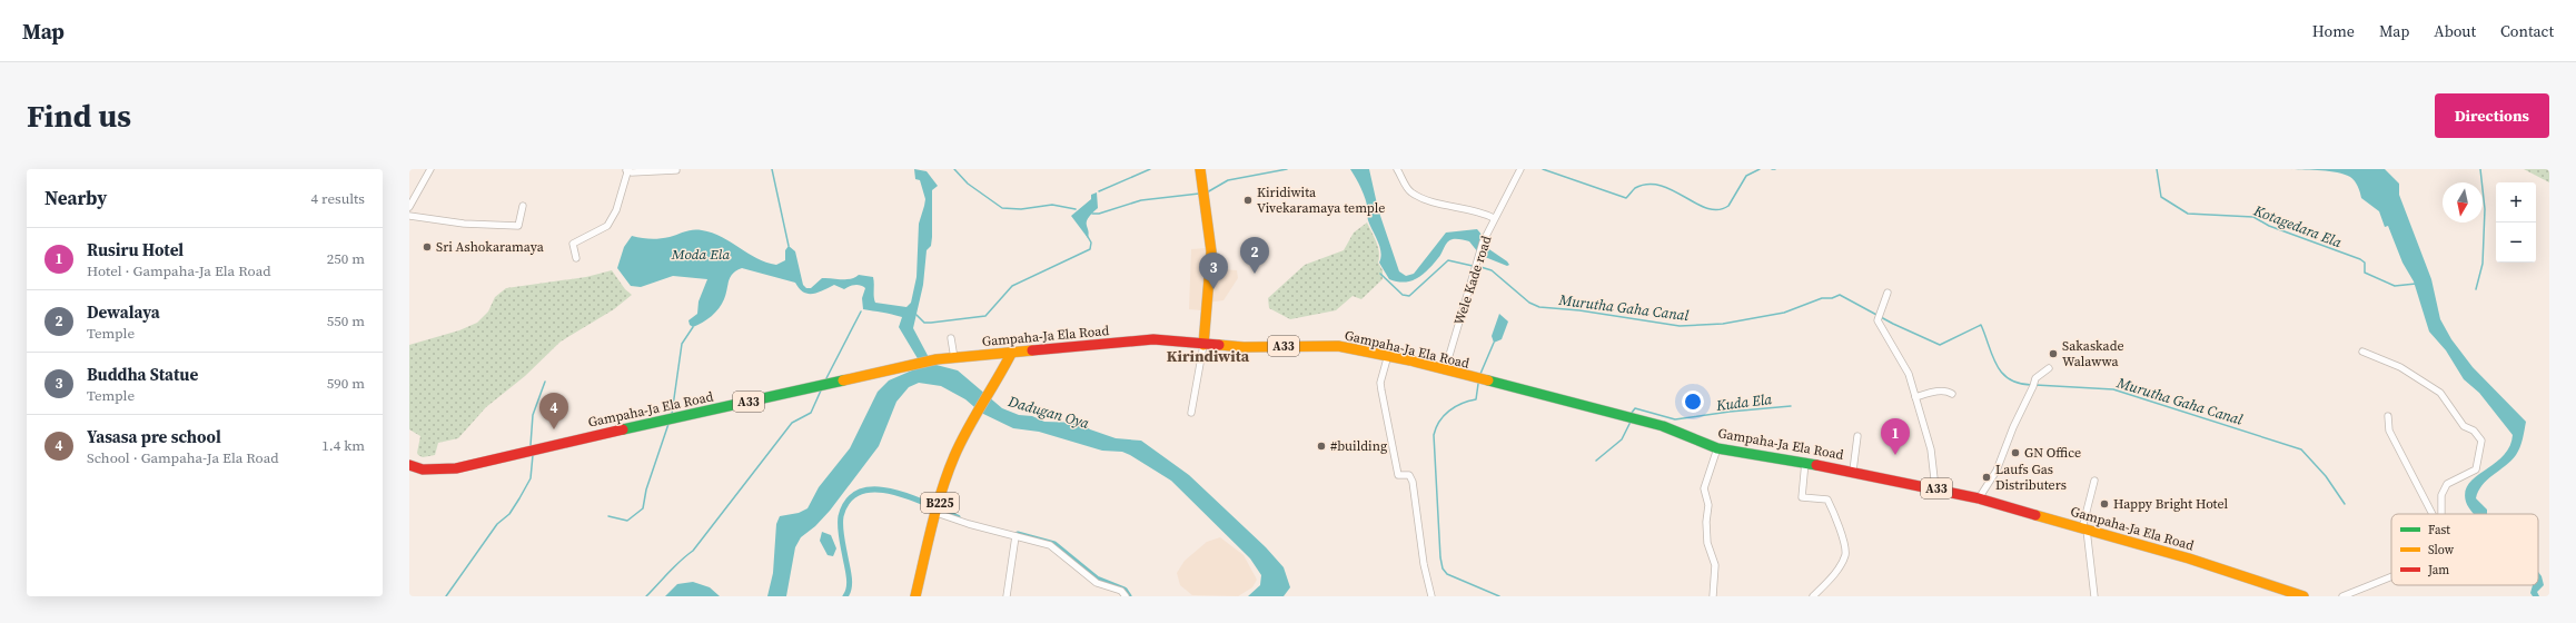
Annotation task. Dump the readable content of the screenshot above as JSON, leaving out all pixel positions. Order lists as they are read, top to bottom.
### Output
{
  "streets": {
    "main road": ["Gampaha-Ja Ela Road", "A33", "B225"],
    "street": ["Wele Kade road"]
  },
  "crossings": [
    ["Wele Kade road", "Gampaha-Ja Ela Road"],
    ["Gampaha-Ja Ela Road", "B225"]
  ],
  "districts": ["Kirindiwita"],
  "water": [
    "Kotagedara Ela",
    "Moda Ela",
    "Murutha Gaha Canal",
    "Kuda Ela",
    "Dadugan Oya"
  ],
  "places": [
    "Kiridiwita Vivekaramaya temple",
    "Sri Ashokaramaya",
    "Sakaskade Walawwa",
    "#building",
    "GN Office",
    "Laufs Gas Distributers",
    "Happy Bright Hotel"
  ],
  "legend": ["Fast", "Slow", "Jam"],
  "north": "bottom",
  "page": {
    "header": "Map",
    "nav": [
      "Home",
      "Map",
      "About",
      "Contact"
    ],
    "buttons": "Directions",
    "title": "Find us",
    "heading": ["Nearby", "4 results"],
    "map_buttons": ["+", "−"],
    "list": [
      {
        "mark": "1",
        "name": "Rusiru Hotel",
        "note": "Hotel · Gampaha-Ja Ela Road",
        "value": "250 m"
      },
      {
        "mark": "2",
        "name": "Dewalaya",
        "note": "Temple",
        "value": "550 m"
      },
      {
        "mark": "3",
        "name": "Buddha Statue",
        "note": "Temple",
        "value": "590 m"
      },
      {
        "mark": "4",
        "name": "Yasasa pre school",
        "note": "School · Gampaha-Ja Ela Road",
        "value": "1.4 km"
      }
    ],
    "pins": [
      "2",
      "3",
      "4",
      "1"
    ]
  }
}
